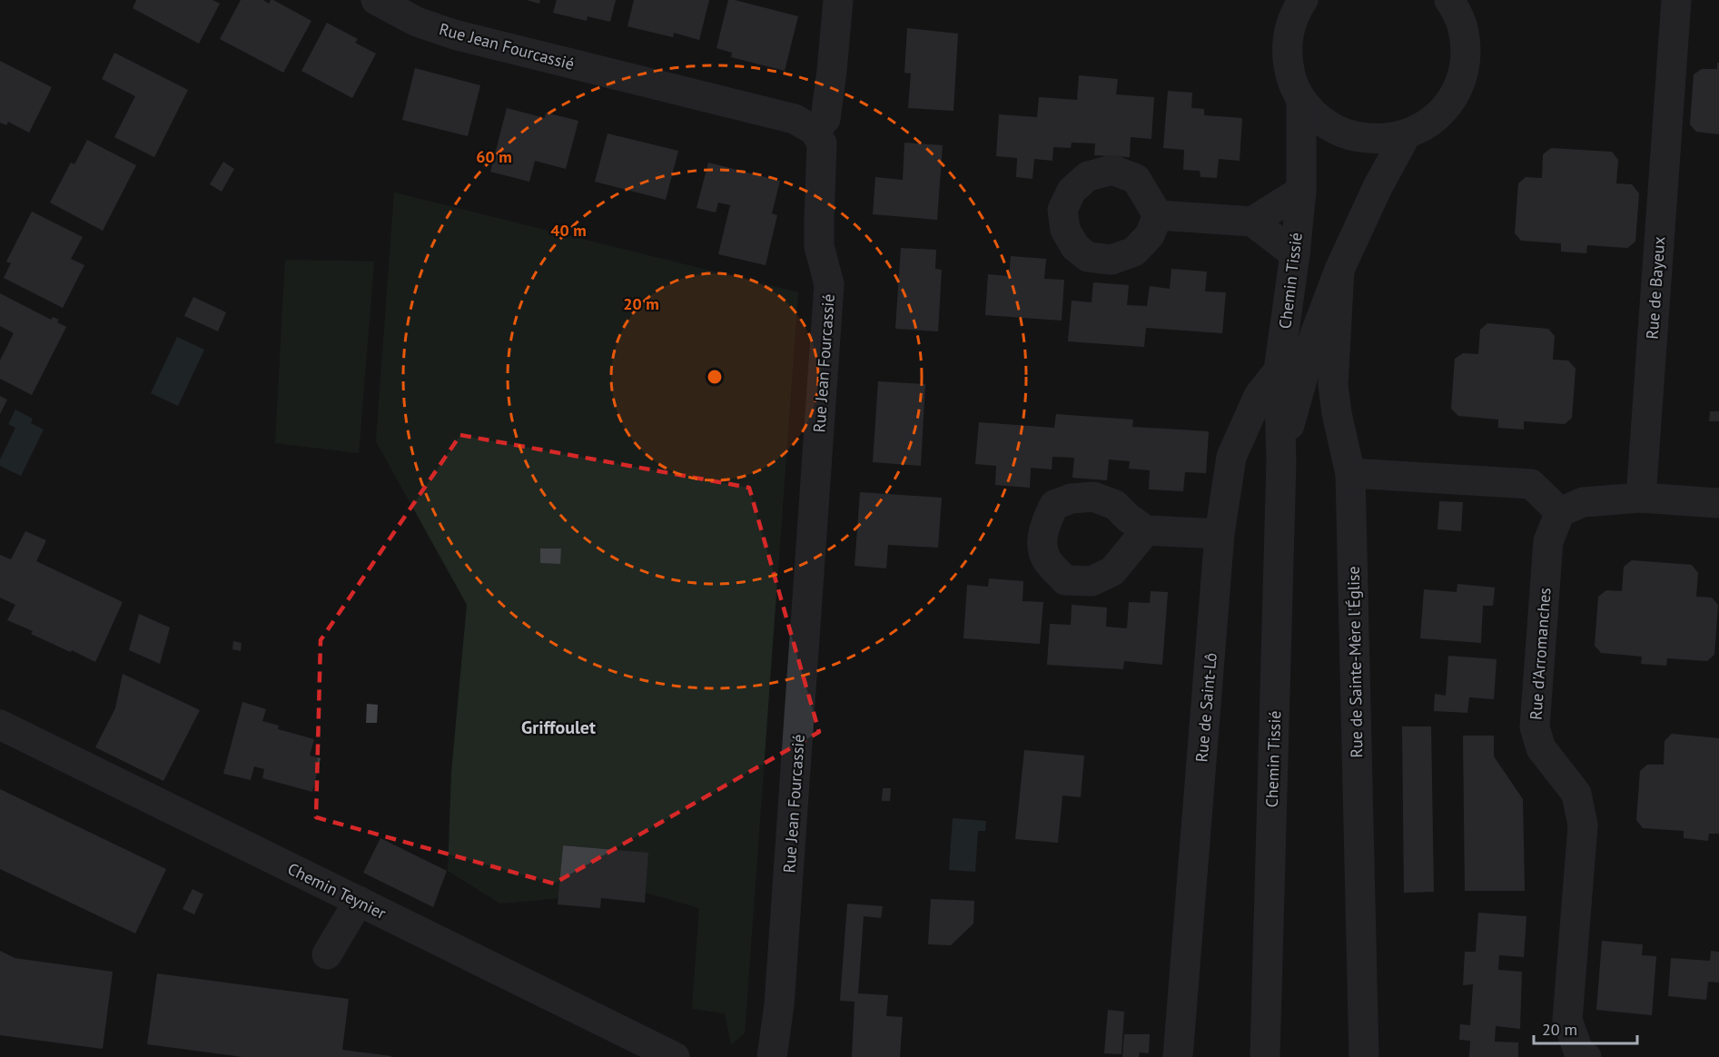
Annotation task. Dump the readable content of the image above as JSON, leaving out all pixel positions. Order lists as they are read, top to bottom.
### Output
{
  "streets": {
    "street": [
      "Rue Jean Fourcassié",
      "Chemin Tissié",
      "Rue de Bayeux",
      "Rue d'Arromanches",
      "Rue de Sainte-Mère l'Église",
      "Rue de Saint-Lô",
      "Chemin Teynier"
    ]
  },
  "crossings": [
    ["Chemin Tissié", "Rue de Sainte-Mère l'Église"],
    ["Chemin Tissié", "Rue de Saint-Lô"]
  ],
  "districts": ["Griffoulet"],
  "scale_bar": "20 m",
  "rings": ["60 m", "40 m", "20 m"]
}
